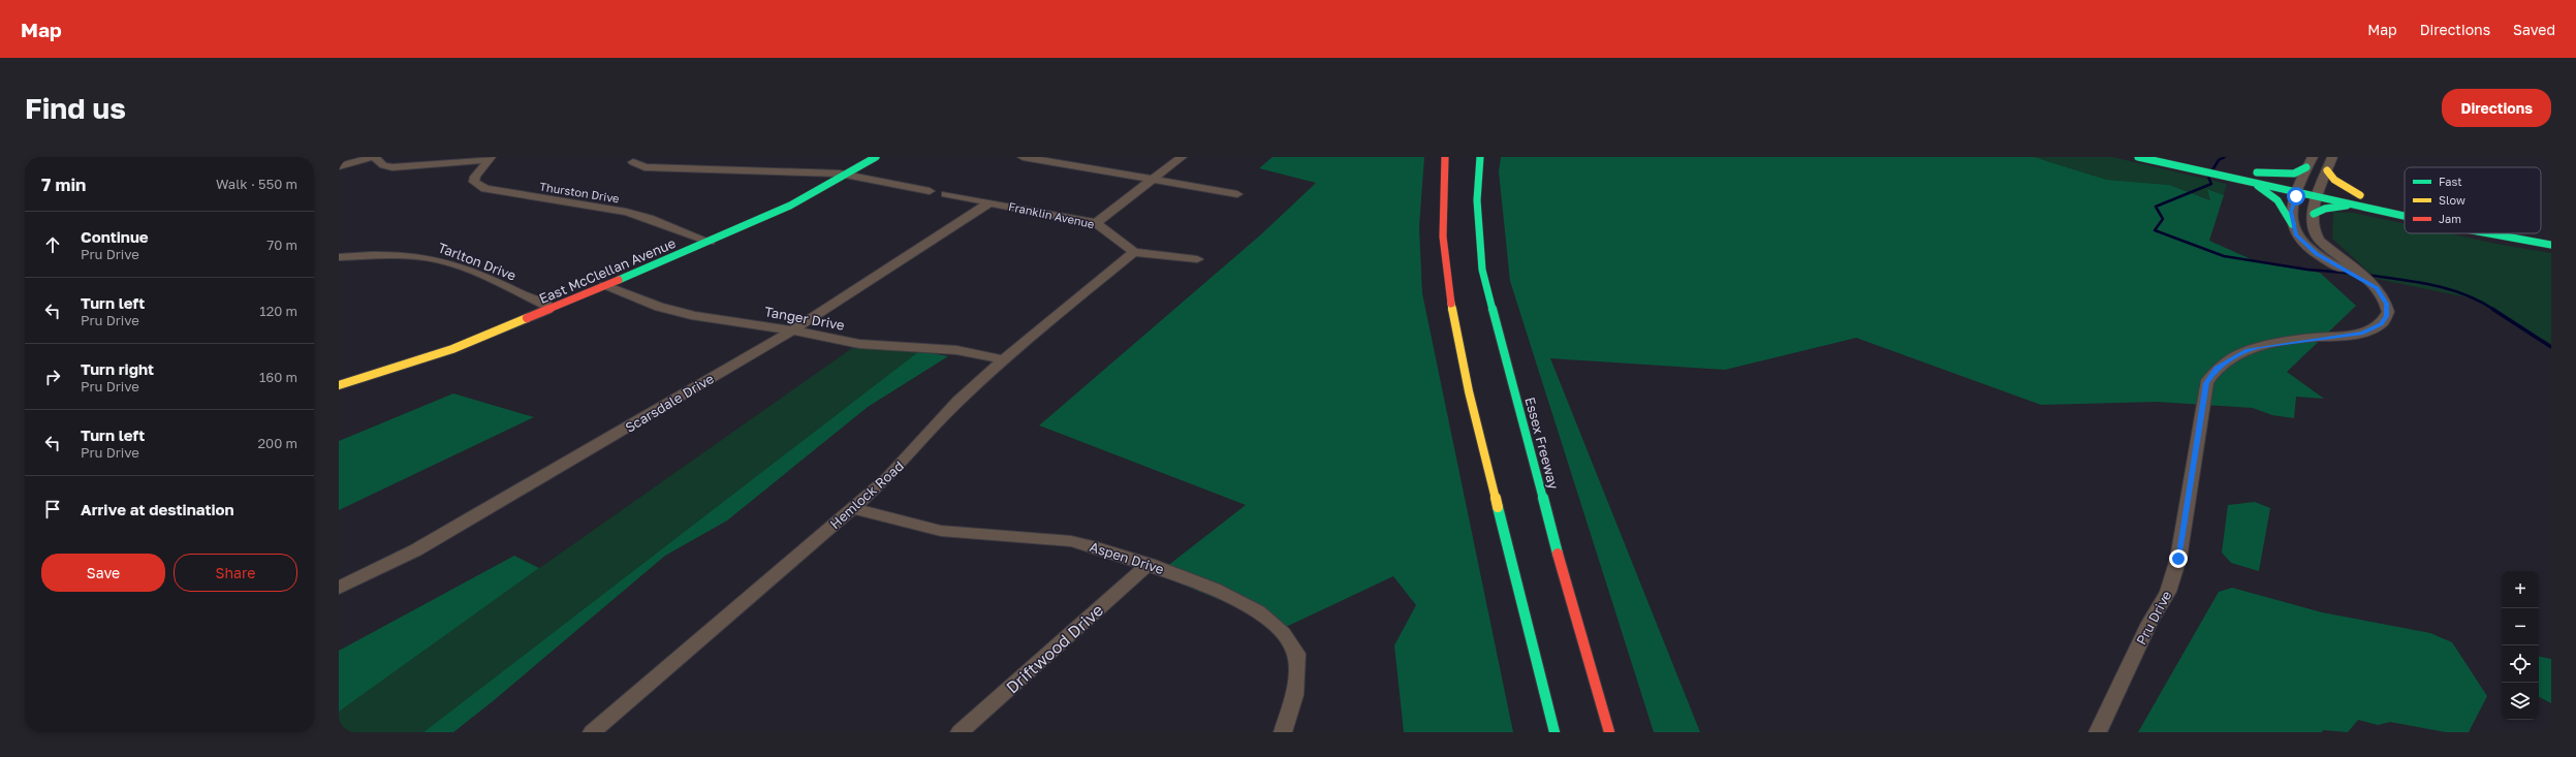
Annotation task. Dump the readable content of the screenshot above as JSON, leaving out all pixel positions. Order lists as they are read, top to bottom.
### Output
{
  "streets": {
    "main road": ["East McClellan Avenue", "Essex Freeway"],
    "street": [
      "Thurston Drive",
      "Franklin Avenue",
      "Tarlton Drive",
      "Tanger Drive",
      "Scarsdale Drive",
      "Hemlock Road",
      "Aspen Drive",
      "Pru Drive",
      "Driftwood Drive"
    ]
  },
  "crossings": [
    ["Thurston Drive", "East McClellan Avenue"],
    ["Franklin Avenue", "Scarsdale Drive"],
    ["Franklin Avenue", "Hemlock Road"],
    ["Tarlton Drive", "East McClellan Avenue"],
    ["East McClellan Avenue", "Tanger Drive"],
    ["Tanger Drive", "Scarsdale Drive"],
    ["Tanger Drive", "Hemlock Road"],
    ["Hemlock Road", "Aspen Drive"],
    ["Aspen Drive", "Driftwood Drive"]
  ],
  "legend": ["Fast", "Slow", "Jam"],
  "page": {
    "header": "Map",
    "nav": ["Map", "Directions", "Saved"],
    "buttons": [
      "Directions",
      ["Save", "Share"]
    ],
    "title": "Find us",
    "heading": ["7 min", "Walk · 550 m"],
    "list": [
      ["Continue", "Pru Drive", "70 m"],
      ["Turn left", "Pru Drive", "120 m"],
      ["Turn right", "Pru Drive", "160 m"],
      ["Turn left", "Pru Drive", "200 m"],
      "Arrive at destination"
    ],
    "map_buttons": ["+", "−"]
  }
}
